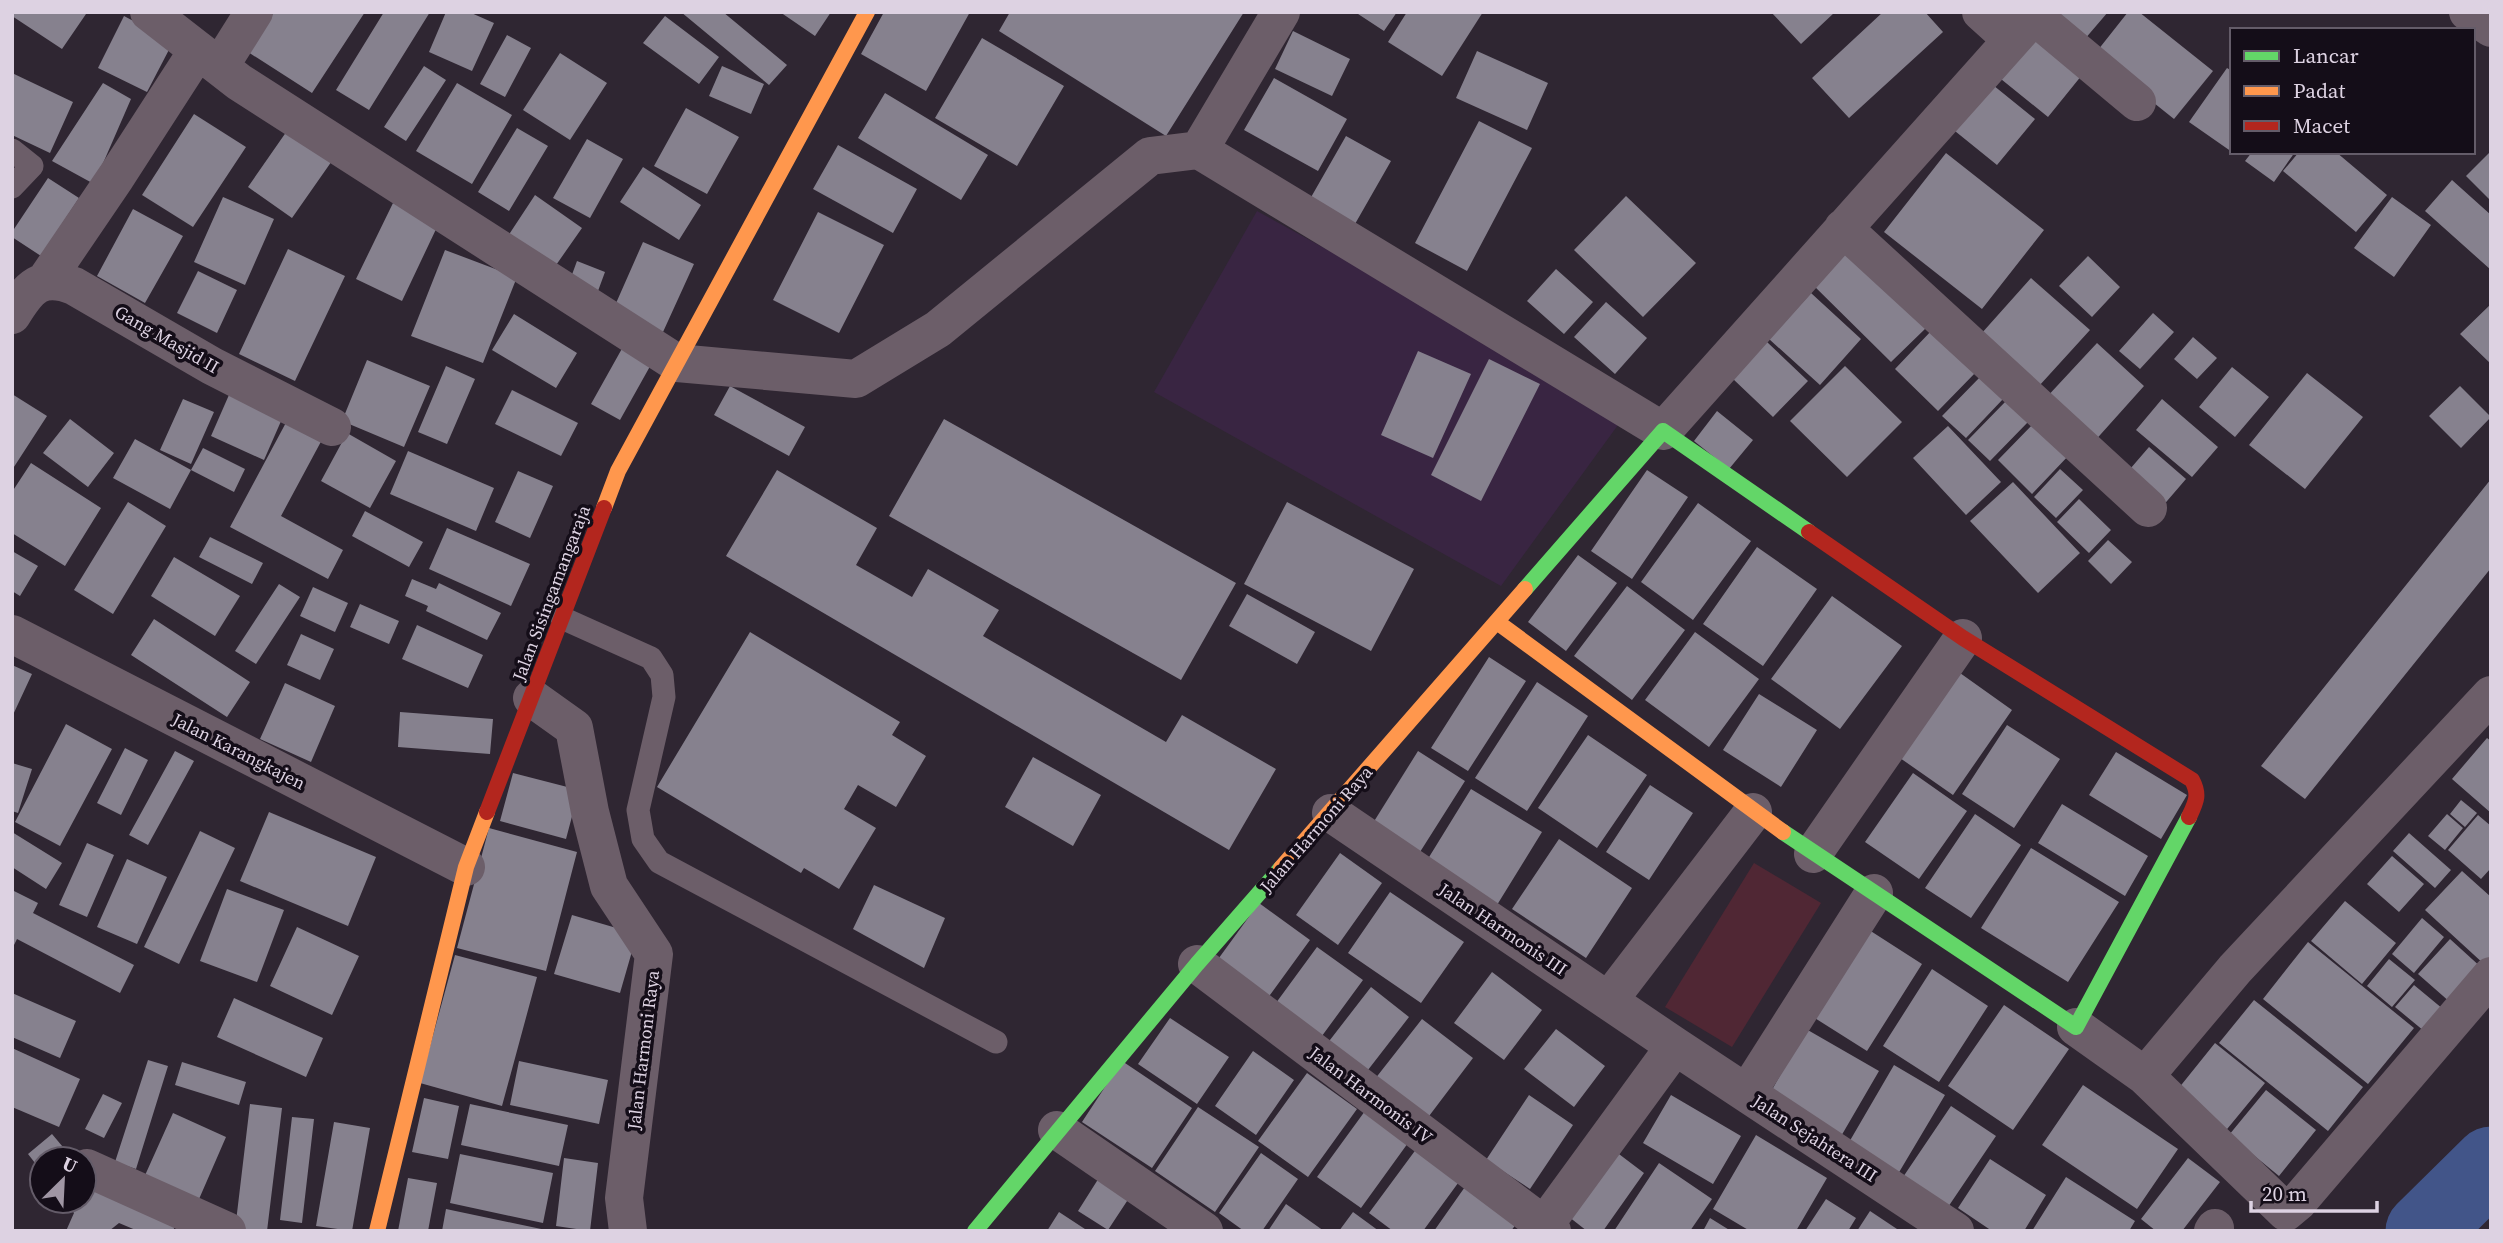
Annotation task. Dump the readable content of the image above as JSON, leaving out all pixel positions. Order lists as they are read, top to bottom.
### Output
{
  "streets": {
    "street": [
      "Gang Masjid II",
      "Jalan Sisingamangaraja",
      "Jalan Karangkajen",
      "Jalan Harmoni Raya",
      "Jalan Harmonis III",
      "Jalan Harmonis IV",
      "Jalan Sejahtera III"
    ]
  },
  "crossings": [
    ["Jalan Sisingamangaraja", "Jalan Karangkajen"],
    ["Jalan Sisingamangaraja", "Jalan Harmoni Raya"],
    ["Jalan Harmoni Raya", "Jalan Harmonis III"],
    ["Jalan Harmoni Raya", "Jalan Harmonis IV"],
    ["Jalan Harmonis III", "Jalan Sejahtera III"]
  ],
  "legend": ["Lancar", "Padat", "Macet"],
  "scale_bar": "20 m",
  "north": "top right"
}
